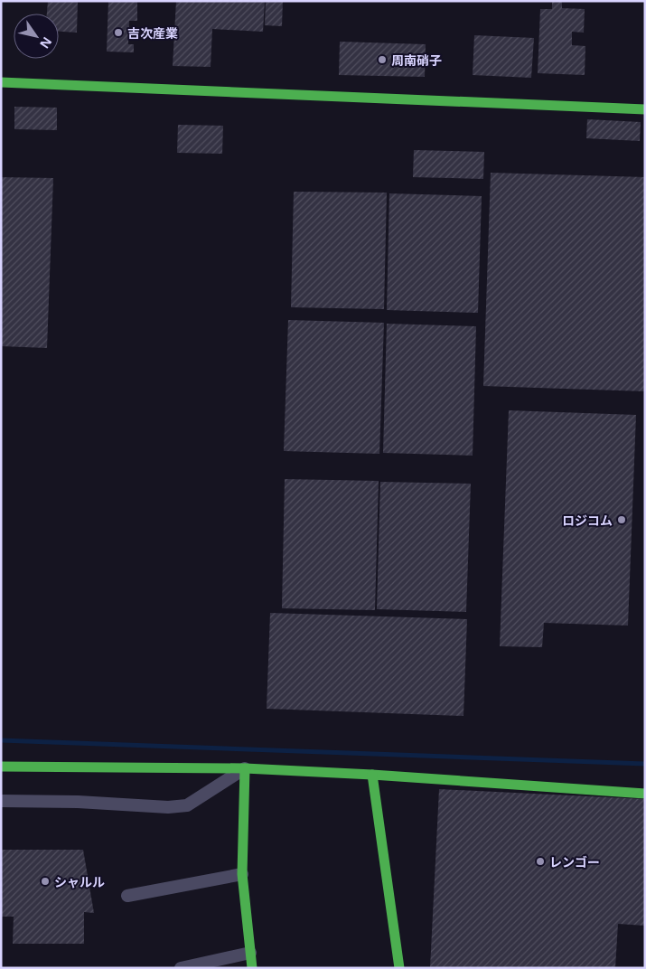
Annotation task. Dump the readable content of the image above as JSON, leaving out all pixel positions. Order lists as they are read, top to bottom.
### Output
{
  "places": [
    "吉次産業",
    "周南硝子",
    "ロジコム",
    "レンゴー",
    "シャルル"
  ],
  "north": "bottom right"
}
